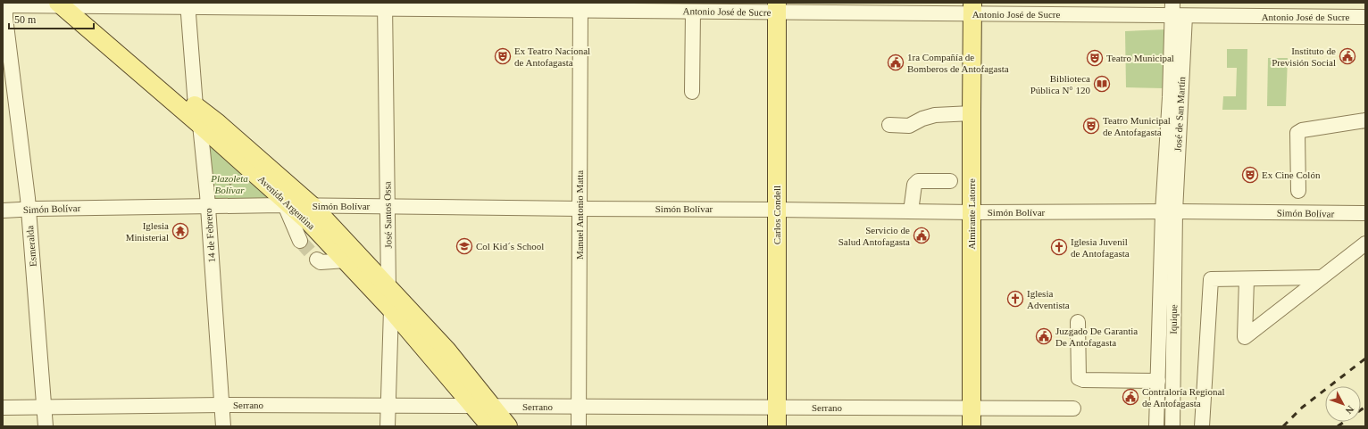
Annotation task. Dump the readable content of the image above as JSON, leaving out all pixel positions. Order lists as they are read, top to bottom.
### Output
{
  "streets": {
    "main road": ["Avenida Argentina", "Almirante Latorre", "Carlos Condell"],
    "street": [
      "Antonio José de Sucre",
      "José de San Martín",
      "Simón Bolívar",
      "José Santos Ossa",
      "Manuel Antonio Matta",
      "14 de Febrero",
      "Esmeralda",
      "Iquique",
      "Serrano"
    ]
  },
  "crossings": [
    ["Antonio José de Sucre", "José de San Martín"],
    ["Antonio José de Sucre", "Avenida Argentina"],
    ["Antonio José de Sucre", "Almirante Latorre"],
    ["Antonio José de Sucre", "José Santos Ossa"],
    ["Antonio José de Sucre", "Manuel Antonio Matta"],
    ["Antonio José de Sucre", "Carlos Condell"],
    ["Antonio José de Sucre", "14 de Febrero"],
    ["Antonio José de Sucre", "Esmeralda"],
    ["José de San Martín", "Simón Bolívar"],
    ["José de San Martín", "Iquique"],
    ["Avenida Argentina", "Simón Bolívar"],
    ["Avenida Argentina", "José Santos Ossa"],
    ["Avenida Argentina", "14 de Febrero"],
    ["Avenida Argentina", "Serrano"],
    ["Simón Bolívar", "Almirante Latorre"],
    ["Simón Bolívar", "José Santos Ossa"],
    ["Simón Bolívar", "Manuel Antonio Matta"],
    ["Simón Bolívar", "Carlos Condell"],
    ["Simón Bolívar", "14 de Febrero"],
    ["Simón Bolívar", "Esmeralda"],
    ["Simón Bolívar", "Iquique"],
    ["Almirante Latorre", "Serrano"],
    ["José Santos Ossa", "Serrano"],
    ["Manuel Antonio Matta", "Serrano"],
    ["Carlos Condell", "Serrano"],
    ["14 de Febrero", "Serrano"],
    ["Esmeralda", "Serrano"]
  ],
  "parks": ["Plazoleta Bolívar"],
  "places": {
    "theatre": [
      "Ex Teatro Nacional de Antofagasta",
      "Teatro Municipal",
      "Teatro Municipal de Antofagasta",
      "Ex Cine Colón"
    ],
    "public building": [
      "Instituto de Previsión Social",
      "1ra Compañía de Bomberos de Antofagasta",
      "Servicio de Salud Antofagasta",
      "Juzgado De Garantia De Antofagasta",
      "Contraloría Regional de Antofagasta"
    ],
    "library": ["Biblioteca Pública N° 120"],
    "temple": ["Iglesia Ministerial"],
    "school or university": ["Col Kid´s School"],
    "church": ["Iglesia Juvenil de Antofagasta", "Iglesia Adventista"]
  },
  "scale_bar": "50 m",
  "north": "bottom right"
}
